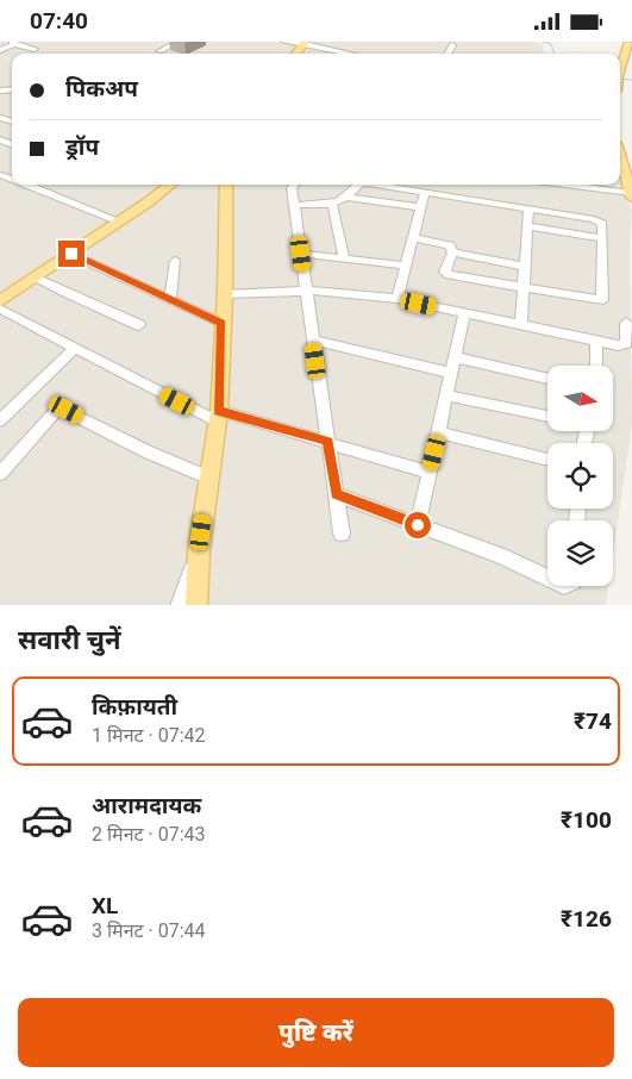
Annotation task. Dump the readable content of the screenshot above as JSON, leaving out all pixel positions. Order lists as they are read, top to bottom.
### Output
{
  "north": "right",
  "page": {
    "status": "07:40",
    "banner": ["पिकअप", "ड्रॉप"],
    "heading": "सवारी चुनें",
    "list": [
      {
        "name": "किफ़ायती",
        "note": "1 मिनट · 07:42",
        "value": "₹74"
      },
      {
        "name": "आरामदायक",
        "note": "2 मिनट · 07:43",
        "value": "₹100"
      },
      {
        "name": "XL",
        "note": "3 मिनट · 07:44",
        "value": "₹126"
      }
    ],
    "buttons": "पुष्टि करें"
  }
}
